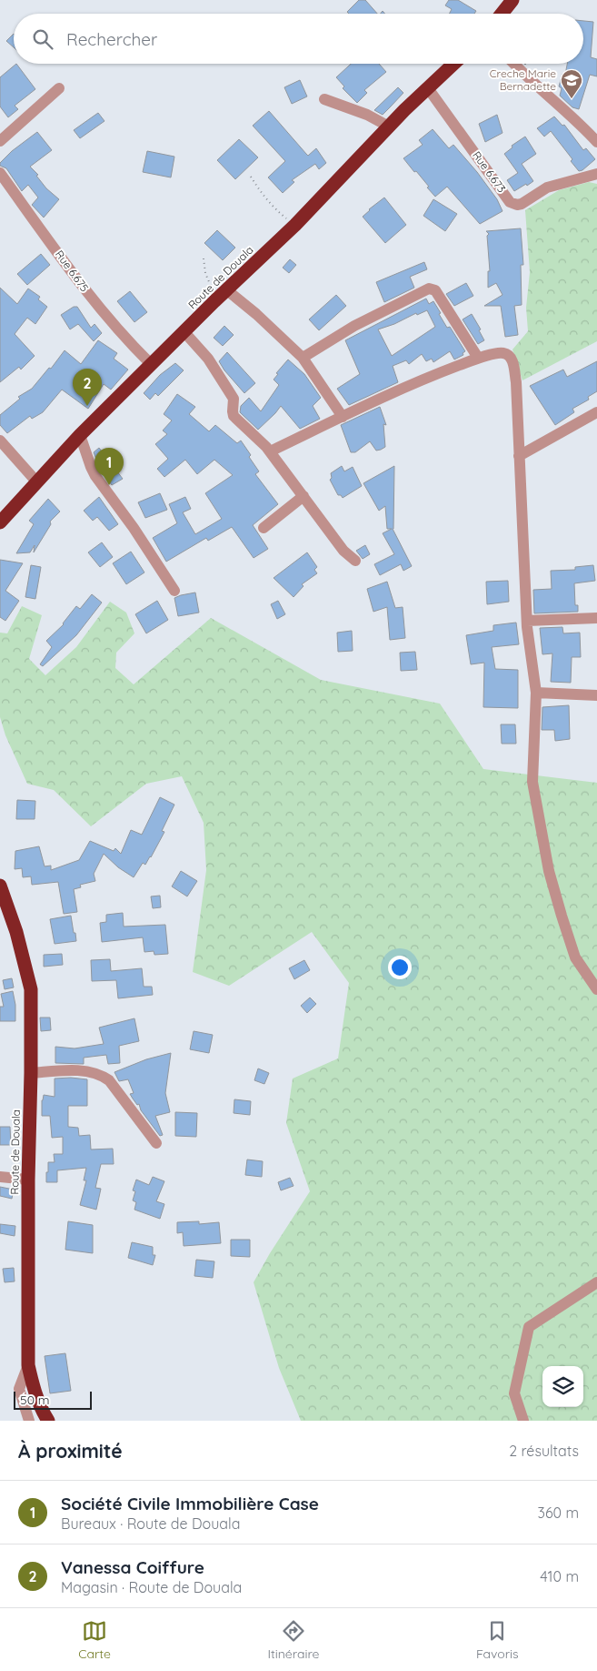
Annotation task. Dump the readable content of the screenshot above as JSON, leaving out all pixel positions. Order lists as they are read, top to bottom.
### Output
{
  "streets": {
    "highway": ["Route de Douala"],
    "street": ["Rue 6.673", "Rue 6.675"]
  },
  "crossings": [
    ["Rue 6.673", "Route de Douala"],
    ["Rue 6.675", "Route de Douala"]
  ],
  "places": {
    "school or university": ["Creche Marie Bernadette"]
  },
  "scale_bar": "50 m",
  "page": {
    "search": "Rechercher",
    "pins": ["2", "1"],
    "scale": "50 m",
    "heading": ["À proximité", "2 résultats"],
    "list": [
      {
        "mark": "1",
        "name": "Société Civile Immobilière Case",
        "note": "Bureaux · Route de Douala",
        "value": "360 m"
      },
      {
        "mark": "2",
        "name": "Vanessa Coiffure",
        "note": "Magasin · Route de Douala",
        "value": "410 m"
      }
    ],
    "nav": ["Carte", "Itinéraire", "Favoris"]
  }
}
